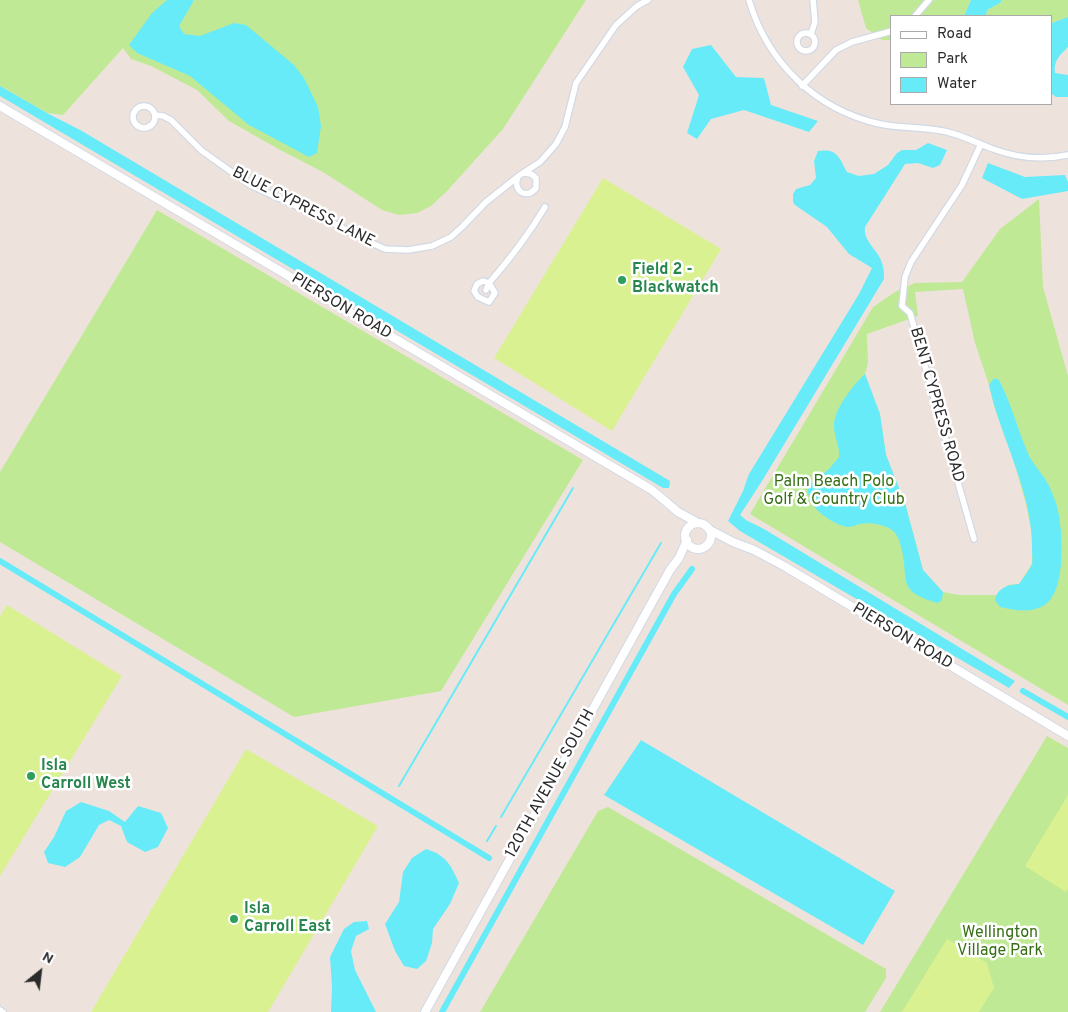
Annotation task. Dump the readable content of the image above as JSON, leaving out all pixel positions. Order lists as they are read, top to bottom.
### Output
{
  "streets": {
    "street": [
      "BLUE CYPRESS LANE",
      "PIERSON ROAD",
      "BENT CYPRESS ROAD",
      "120TH AVENUE SOUTH"
    ]
  },
  "crossings": [
    ["PIERSON ROAD", "120TH AVENUE SOUTH"]
  ],
  "parks": ["Palm Beach Polo Golf & Country Club", "Wellington Village Park"],
  "places": ["Field 2 - Blackwatch", "Isla Carroll West", "Isla Carroll East"],
  "legend": ["Road", "Park", "Water"],
  "north": "top right"
}
